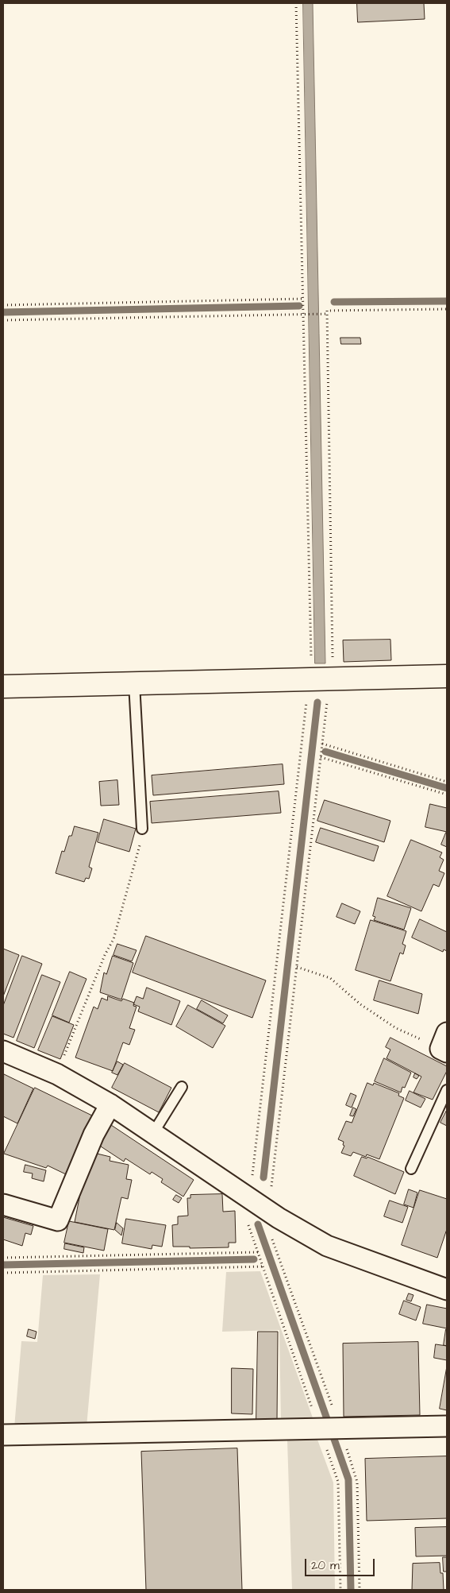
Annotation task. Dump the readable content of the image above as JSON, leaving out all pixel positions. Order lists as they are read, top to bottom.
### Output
{
  "scale_bar": "20 m"
}
